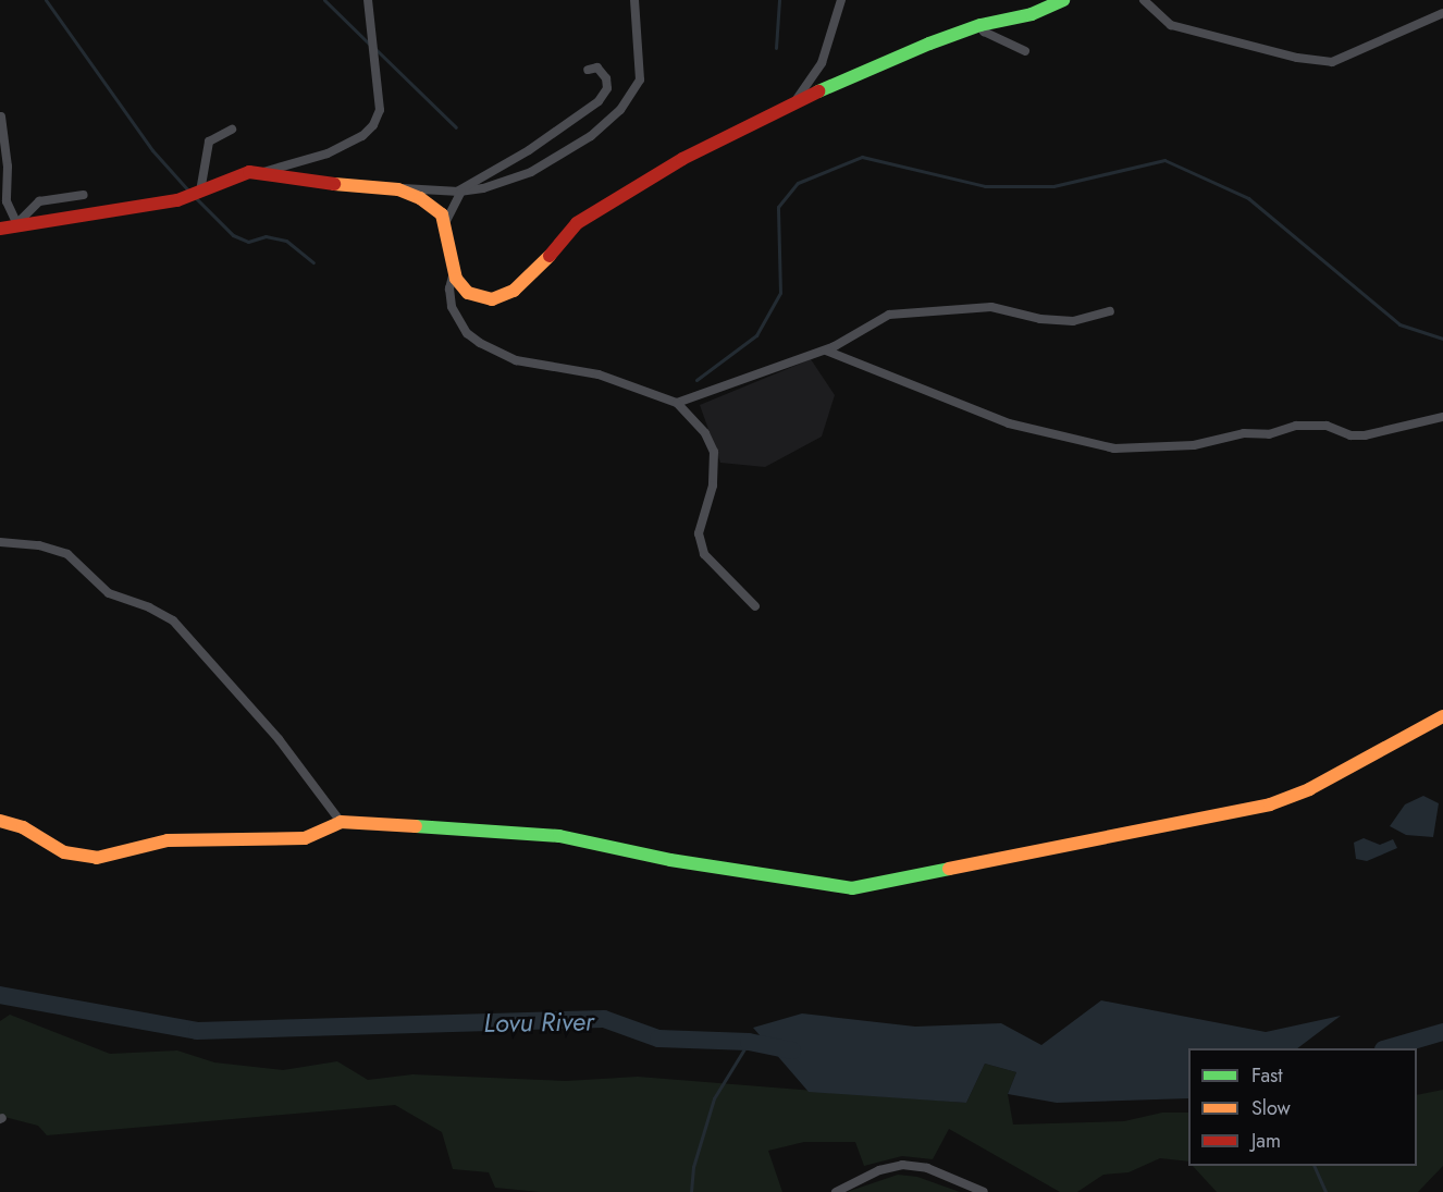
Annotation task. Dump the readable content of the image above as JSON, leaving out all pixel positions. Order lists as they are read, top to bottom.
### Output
{
  "water": ["Lovu River"],
  "legend": ["Fast", "Slow", "Jam"]
}
